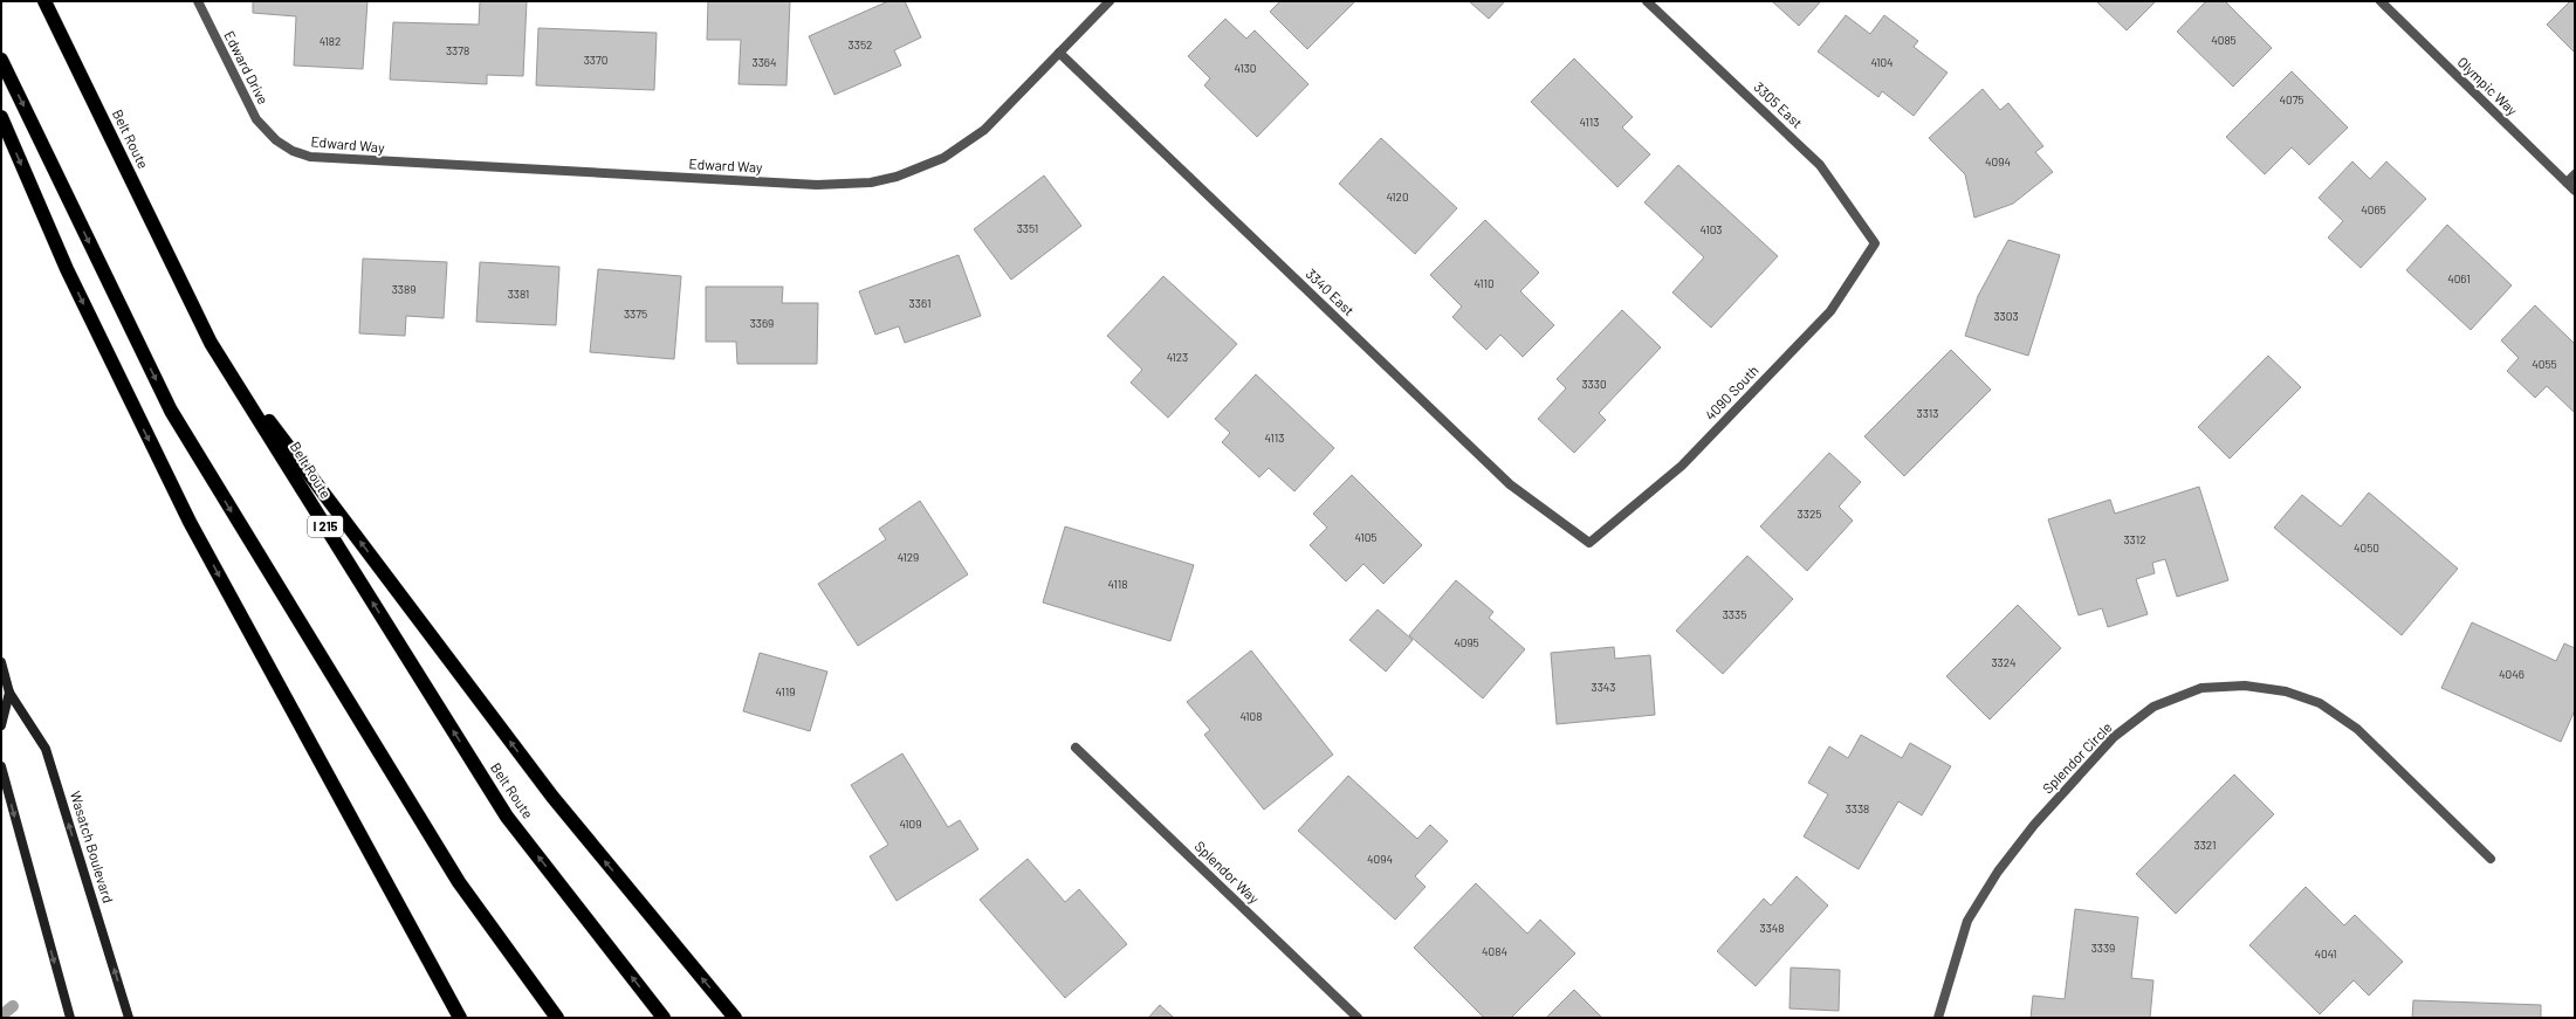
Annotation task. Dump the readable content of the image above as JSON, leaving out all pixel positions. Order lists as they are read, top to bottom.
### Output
{
  "streets": {
    "highway": ["Belt Route", "I 215"],
    "main road": ["Wasatch Boulevard"],
    "street": [
      "Edward Drive",
      "Olympic Way",
      "3305 East",
      "Edward Way",
      "3340 East",
      "4090 South",
      "Splendor Circle",
      "Splendor Way"
    ]
  },
  "crossings": [
    ["Edward Drive", "Edward Way"],
    ["3305 East", "4090 South"],
    ["Edward Way", "3340 East"],
    ["3340 East", "4090 South"]
  ],
  "house_numbers": [
    "4085",
    "4182",
    "3352",
    "3378",
    "3370",
    "3364",
    "4104",
    "4130",
    "4075",
    "4113",
    "4094",
    "4120",
    "4065",
    "3351",
    "4103",
    "4061",
    "4110",
    "3389",
    "3381",
    "3361",
    "3375",
    "3303",
    "3369",
    "4123",
    "4055",
    "3330",
    "3313",
    "4113",
    "3325",
    "4105",
    "3312",
    "4050",
    "4129",
    "4118",
    "3335",
    "4095",
    "3324",
    "4046",
    "3343",
    "4119",
    "4108",
    "3338",
    "4109",
    "3321",
    "4094",
    "3348",
    "3339",
    "4084",
    "4041"
  ]
}
